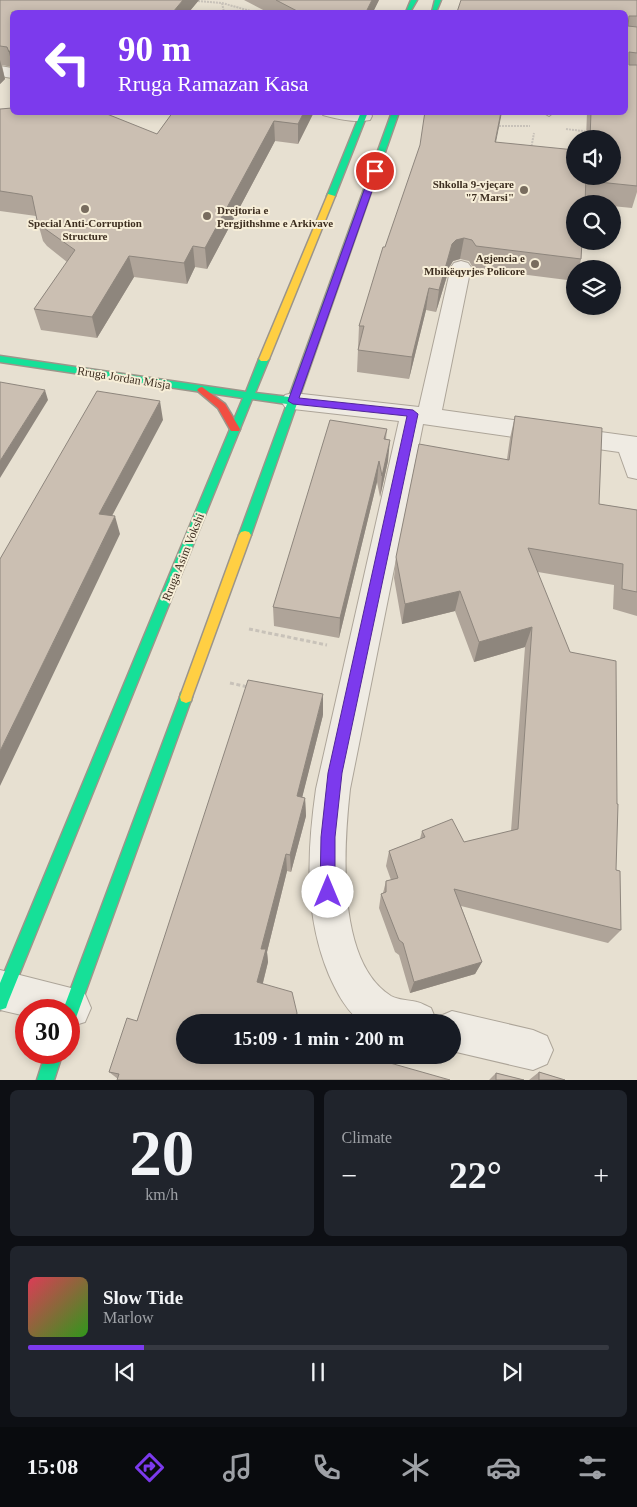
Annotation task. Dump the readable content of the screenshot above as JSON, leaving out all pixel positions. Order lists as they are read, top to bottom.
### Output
{
  "streets": {
    "main road": ["Rruga Jordan Misja", "Rruga Asim Vokshi"]
  },
  "crossings": [
    ["Rruga Jordan Misja", "Rruga Asim Vokshi"]
  ],
  "places": [
    "Shkolla 9-vjeçare \"7 Marsi\"",
    "Special Anti-Corruption Structure",
    "Drejtoria e Pergjithshme e Arkivave",
    "Agjencia e Mbikëqyrjes Policore"
  ],
  "page": {
    "turn": ["90 m", "Rruga Ramazan Kasa"],
    "limit": "30",
    "trip": "15:09 · 1 min · 200 m",
    "tile": [
      ["20", "km/h"],
      "Climate"
    ],
    "heat": ["−", "22°", "+"],
    "song": ["Slow Tide", "Marlow"],
    "tabs": "15:08"
  }
}
